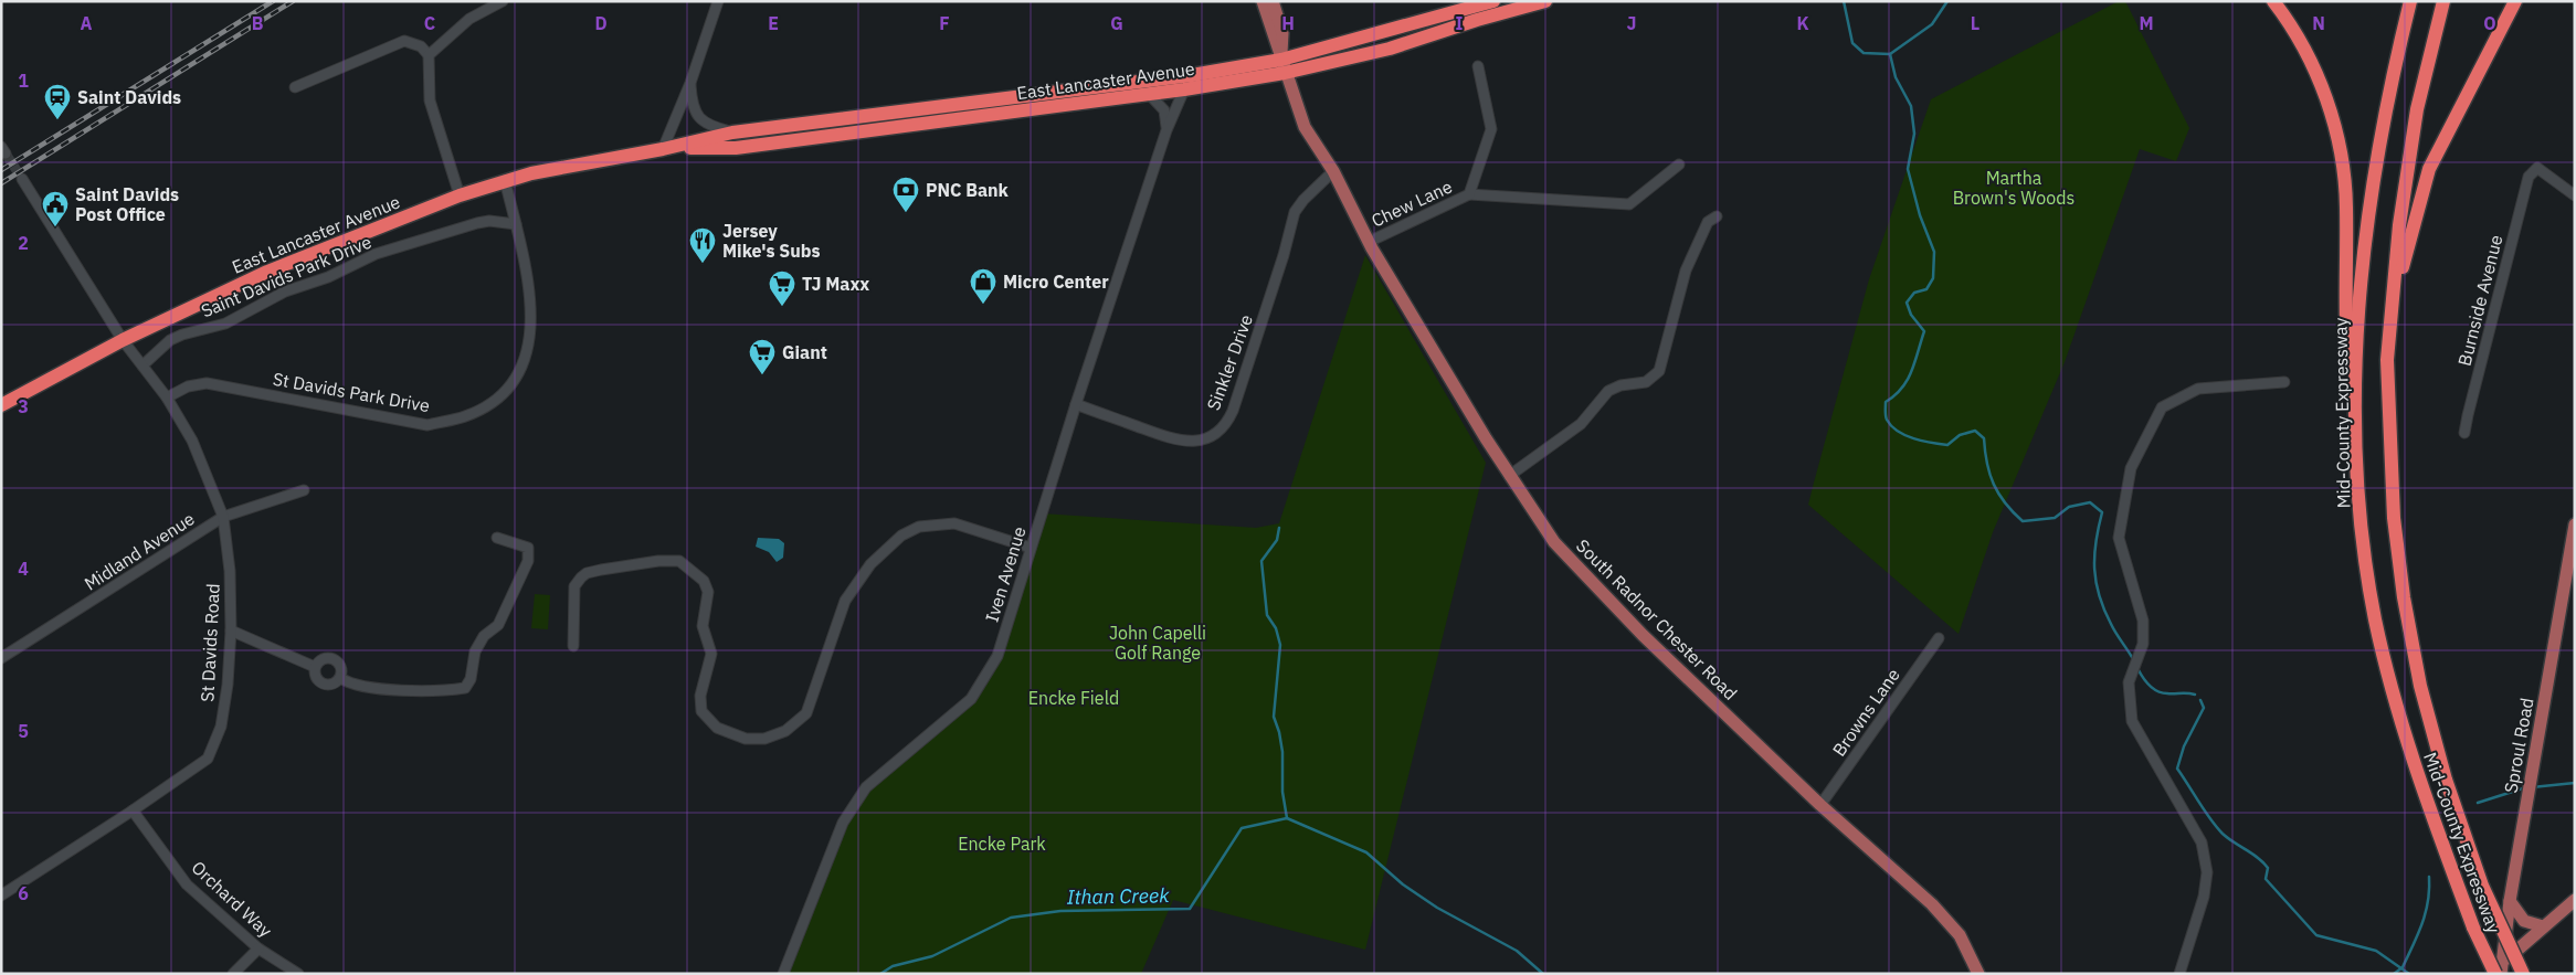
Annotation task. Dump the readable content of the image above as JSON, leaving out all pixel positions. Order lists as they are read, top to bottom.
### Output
{
  "streets": {
    "highway": ["East Lancaster Avenue", "Mid-County Expressway"],
    "main road": ["South Radnor Chester Road", "Sproul Road"],
    "street": [
      "Chew Lane",
      "Saint Davids Park Drive",
      "Burnside Avenue",
      "Sinkler Drive",
      "St Davids Park Drive",
      "Midland Avenue",
      "Iven Avenue",
      "St Davids Road",
      "Browns Lane",
      "Orchard Way"
    ]
  },
  "crossings": [
    ["East Lancaster Avenue", "St Davids Park Drive"],
    ["East Lancaster Avenue", "Iven Avenue"],
    ["East Lancaster Avenue", "South Radnor Chester Road"],
    ["East Lancaster Avenue", "St Davids Road"],
    ["Chew Lane", "South Radnor Chester Road"],
    ["Saint Davids Park Drive", "St Davids Park Drive"],
    ["Saint Davids Park Drive", "St Davids Road"],
    ["Sinkler Drive", "Iven Avenue"],
    ["Sinkler Drive", "South Radnor Chester Road"],
    ["St Davids Park Drive", "St Davids Road"],
    ["Mid-County Expressway", "Sproul Road"],
    ["Midland Avenue", "St Davids Road"],
    ["South Radnor Chester Road", "Browns Lane"],
    ["St Davids Road", "Orchard Way"]
  ],
  "water": ["Ithan Creek"],
  "parks": [
    "Martha Brown's Woods",
    "John Capelli Golf Range",
    "Encke Field",
    "Encke Park"
  ],
  "places": {
    "station": ["Saint Davids"],
    "bank": ["PNC Bank"],
    "public building": ["Saint Davids Post Office"],
    "restaurant": ["Jersey Mike's Subs"],
    "shop": ["Micro Center"],
    "supermarket": ["TJ Maxx", "Giant"]
  },
  "grid": {
    "columns": [
      "A",
      "B",
      "C",
      "D",
      "E",
      "F",
      "G",
      "H",
      "I",
      "J",
      "K",
      "L",
      "M",
      "N",
      "O"
    ],
    "rows": [
      "1",
      "2",
      "3",
      "4",
      "5",
      "6"
    ]
  }
}
